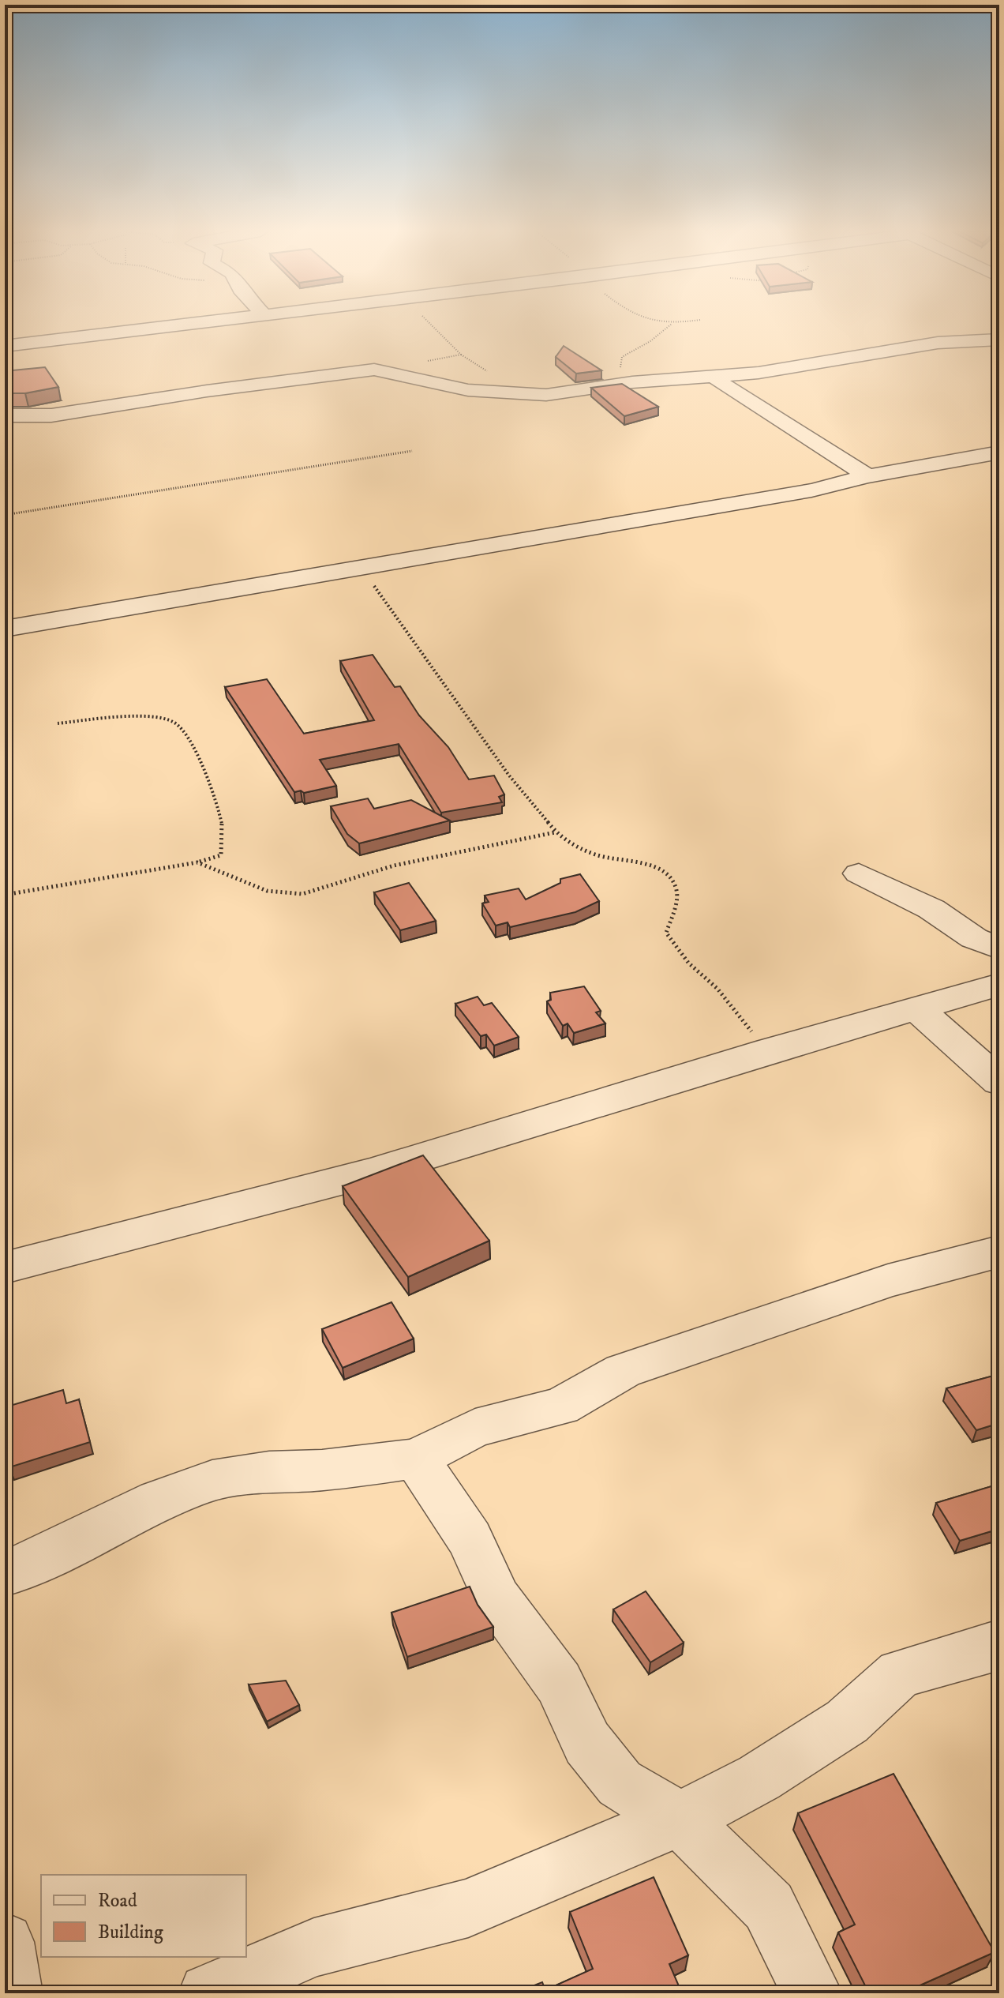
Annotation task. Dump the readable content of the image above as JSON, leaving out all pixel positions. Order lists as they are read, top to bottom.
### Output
{
  "legend": ["Road", "Building"]
}
